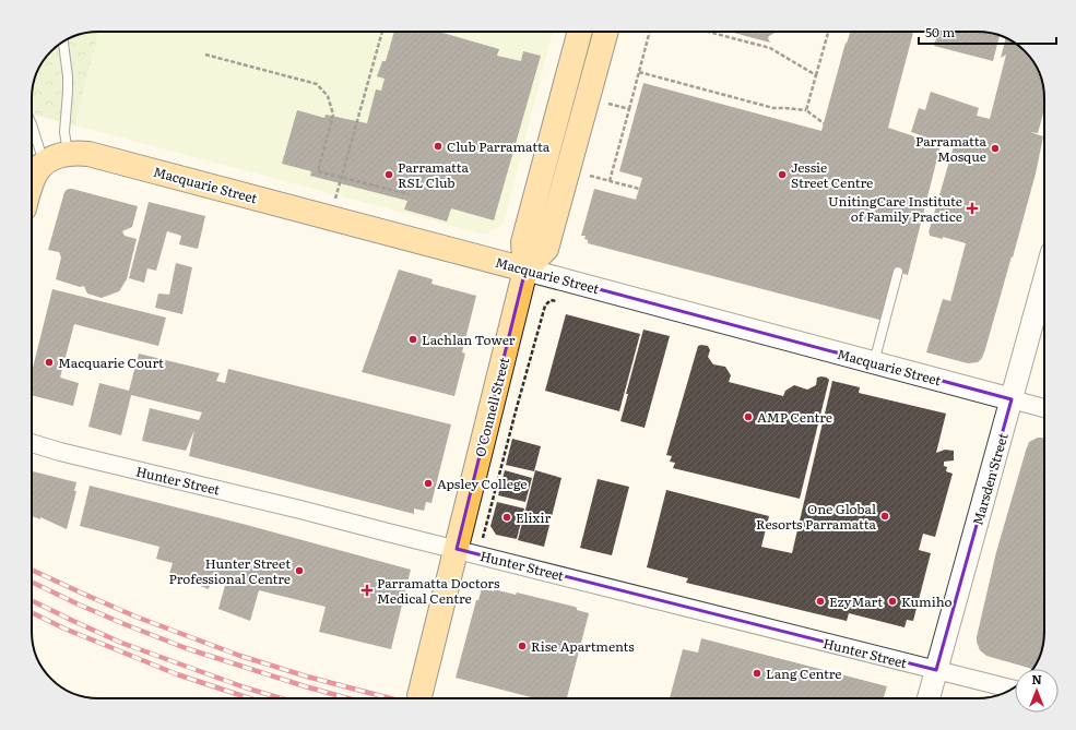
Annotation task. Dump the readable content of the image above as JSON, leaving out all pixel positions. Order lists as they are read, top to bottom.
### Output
{
  "streets": {
    "main road": ["Macquarie Street", "O'Connell Street"],
    "street": ["Marsden Street", "Hunter Street"]
  },
  "crossings": [
    ["Macquarie Street", "O'Connell Street"],
    ["Macquarie Street", "Marsden Street"],
    ["O'Connell Street", "Hunter Street"],
    ["Marsden Street", "Hunter Street"]
  ],
  "places": {
    "other": [
      "Club Parramatta",
      "Parramatta Mosque",
      "Parramatta RSL Club",
      "Jessie Street Centre",
      "Lachlan Tower",
      "Macquarie Court",
      "AMP Centre",
      "Apsley College",
      "One Global Resorts Parramatta",
      "Elixir",
      "Hunter Street Professional Centre",
      "EzyMart",
      "Kumiho",
      "Rise Apartments",
      "Lang Centre"
    ],
    "health": ["UnitingCare Institute of Family Practice", "Parramatta Doctors Medical Centre"]
  },
  "scale_bar": "50 m",
  "north": "top"
}
